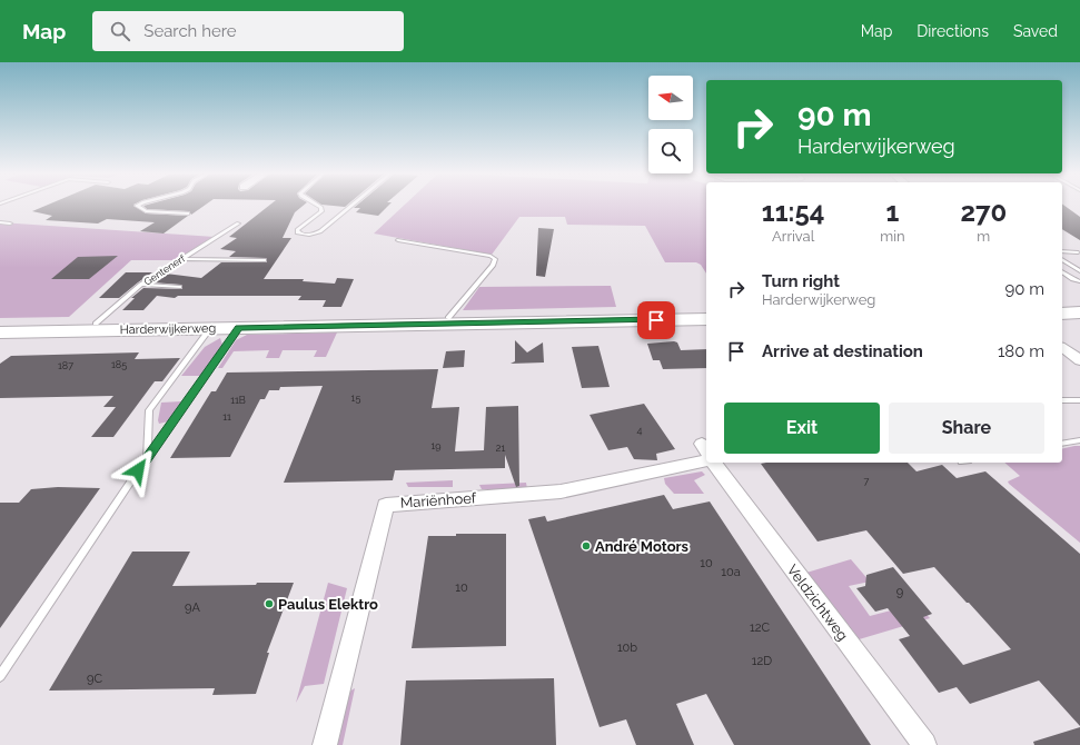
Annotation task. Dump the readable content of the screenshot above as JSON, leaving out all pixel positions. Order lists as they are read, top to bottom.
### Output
{
  "streets": {
    "main road": ["Harderwijkerweg"],
    "street": ["Mariënhoef", "Veldzichtweg"],
    "lane": ["Gentenerf"]
  },
  "crossings": [
    ["Gentenerf", "Harderwijkerweg"]
  ],
  "places": ["André Motors", "Paulus Elektro"],
  "house_numbers": [
    "185",
    "187",
    "15",
    "11B",
    "11",
    "4",
    "19",
    "21",
    "7",
    "10",
    "10a",
    "10",
    "9",
    "9A",
    "12C",
    "10b",
    "12D",
    "9C"
  ],
  "north": "left",
  "page": {
    "header": "Map",
    "search": "Search here",
    "nav": ["Map", "Directions", "Saved"],
    "turn": ["90 m", "Harderwijkerweg"],
    "eta": [
      "11:54",
      "Arrival",
      "1",
      "min",
      "270",
      "m"
    ],
    "list": [
      {
        "name": "Turn right",
        "note": "Harderwijkerweg",
        "value": "90 m"
      },
      {
        "name": "Arrive at destination",
        "value": "180 m"
      }
    ],
    "buttons": ["Exit", "Share"]
  }
}
